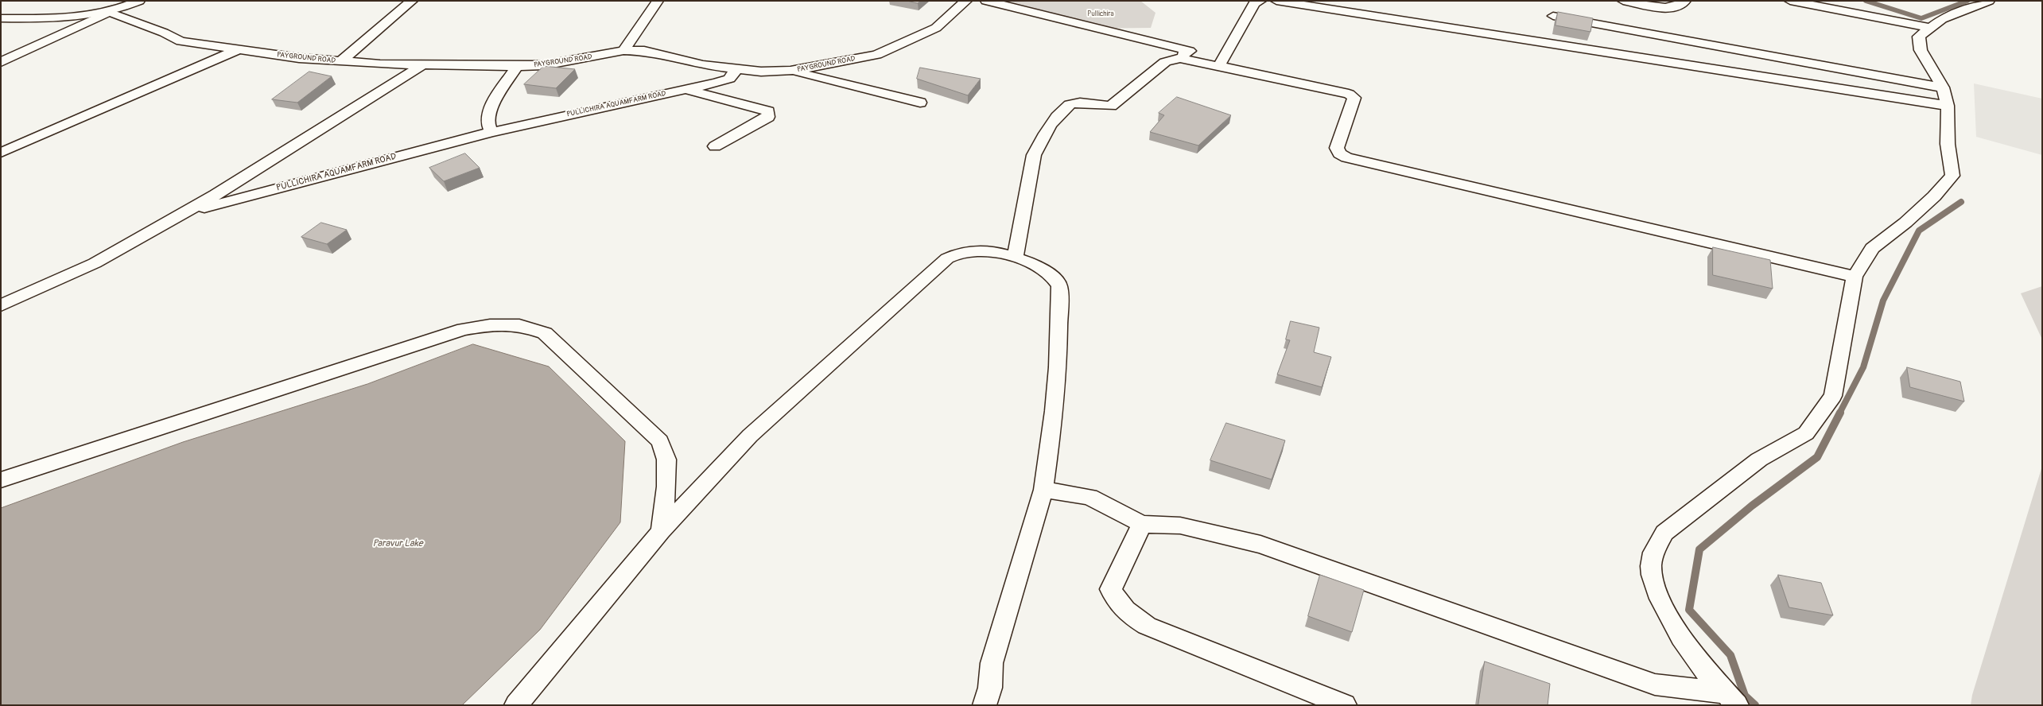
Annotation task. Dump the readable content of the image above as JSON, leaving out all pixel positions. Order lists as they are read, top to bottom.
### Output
{
  "streets": {
    "street": ["PAYGROUND ROAD", "PULLICHIRA AQUAMFARM ROAD"]
  },
  "crossings": [
    ["PAYGROUND ROAD", "PULLICHIRA AQUAMFARM ROAD"]
  ],
  "water": ["Paravur Lake"],
  "parks": ["Pullichira"]
}
